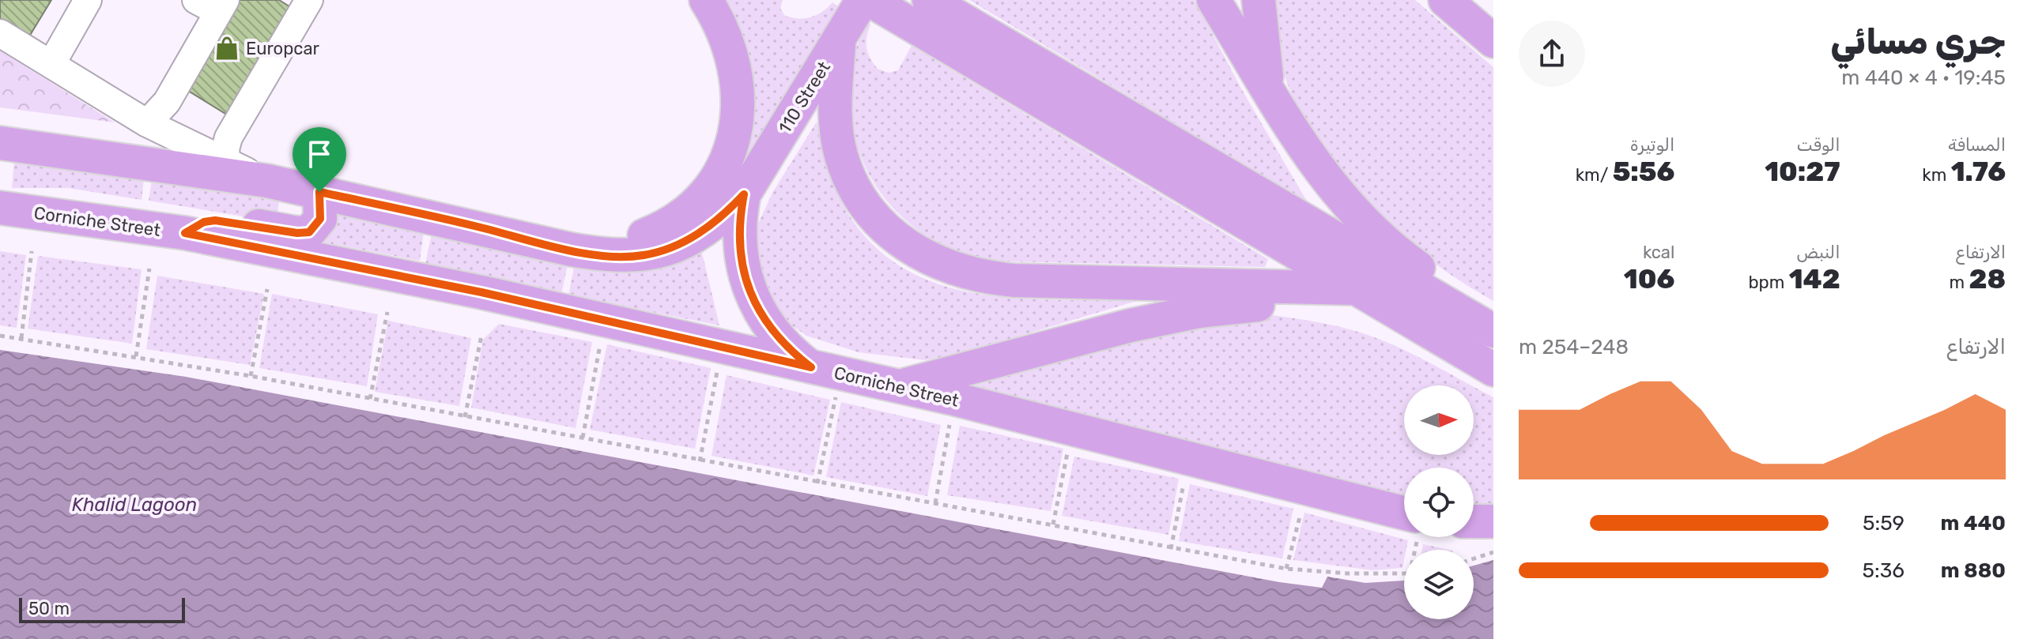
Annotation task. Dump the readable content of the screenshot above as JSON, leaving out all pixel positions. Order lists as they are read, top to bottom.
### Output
{
  "streets": {
    "main road": ["110 Street", "Corniche Street"]
  },
  "water": ["Khalid Lagoon"],
  "places": {
    "shop": ["Europcar"]
  },
  "scale_bar": "50 m",
  "north": "right",
  "page": {
    "heading": ["جري مسائي", "19:45 · 4 × 440 m"],
    "stats": [
      ["المسافة", "1.76 km"],
      ["الوقت", "10:27"],
      ["الوتيرة", "5:56 /km"],
      ["الارتفاع", "28 m"],
      ["النبض", "142 bpm"],
      ["kcal", "106"]
    ],
    "chart": ["الارتفاع", "248–254 m"],
    "list": [
      {
        "name": "440 m",
        "note": "5:59"
      },
      {
        "name": "880 m",
        "note": "5:36"
      }
    ],
    "scale": "50 m"
  }
}
